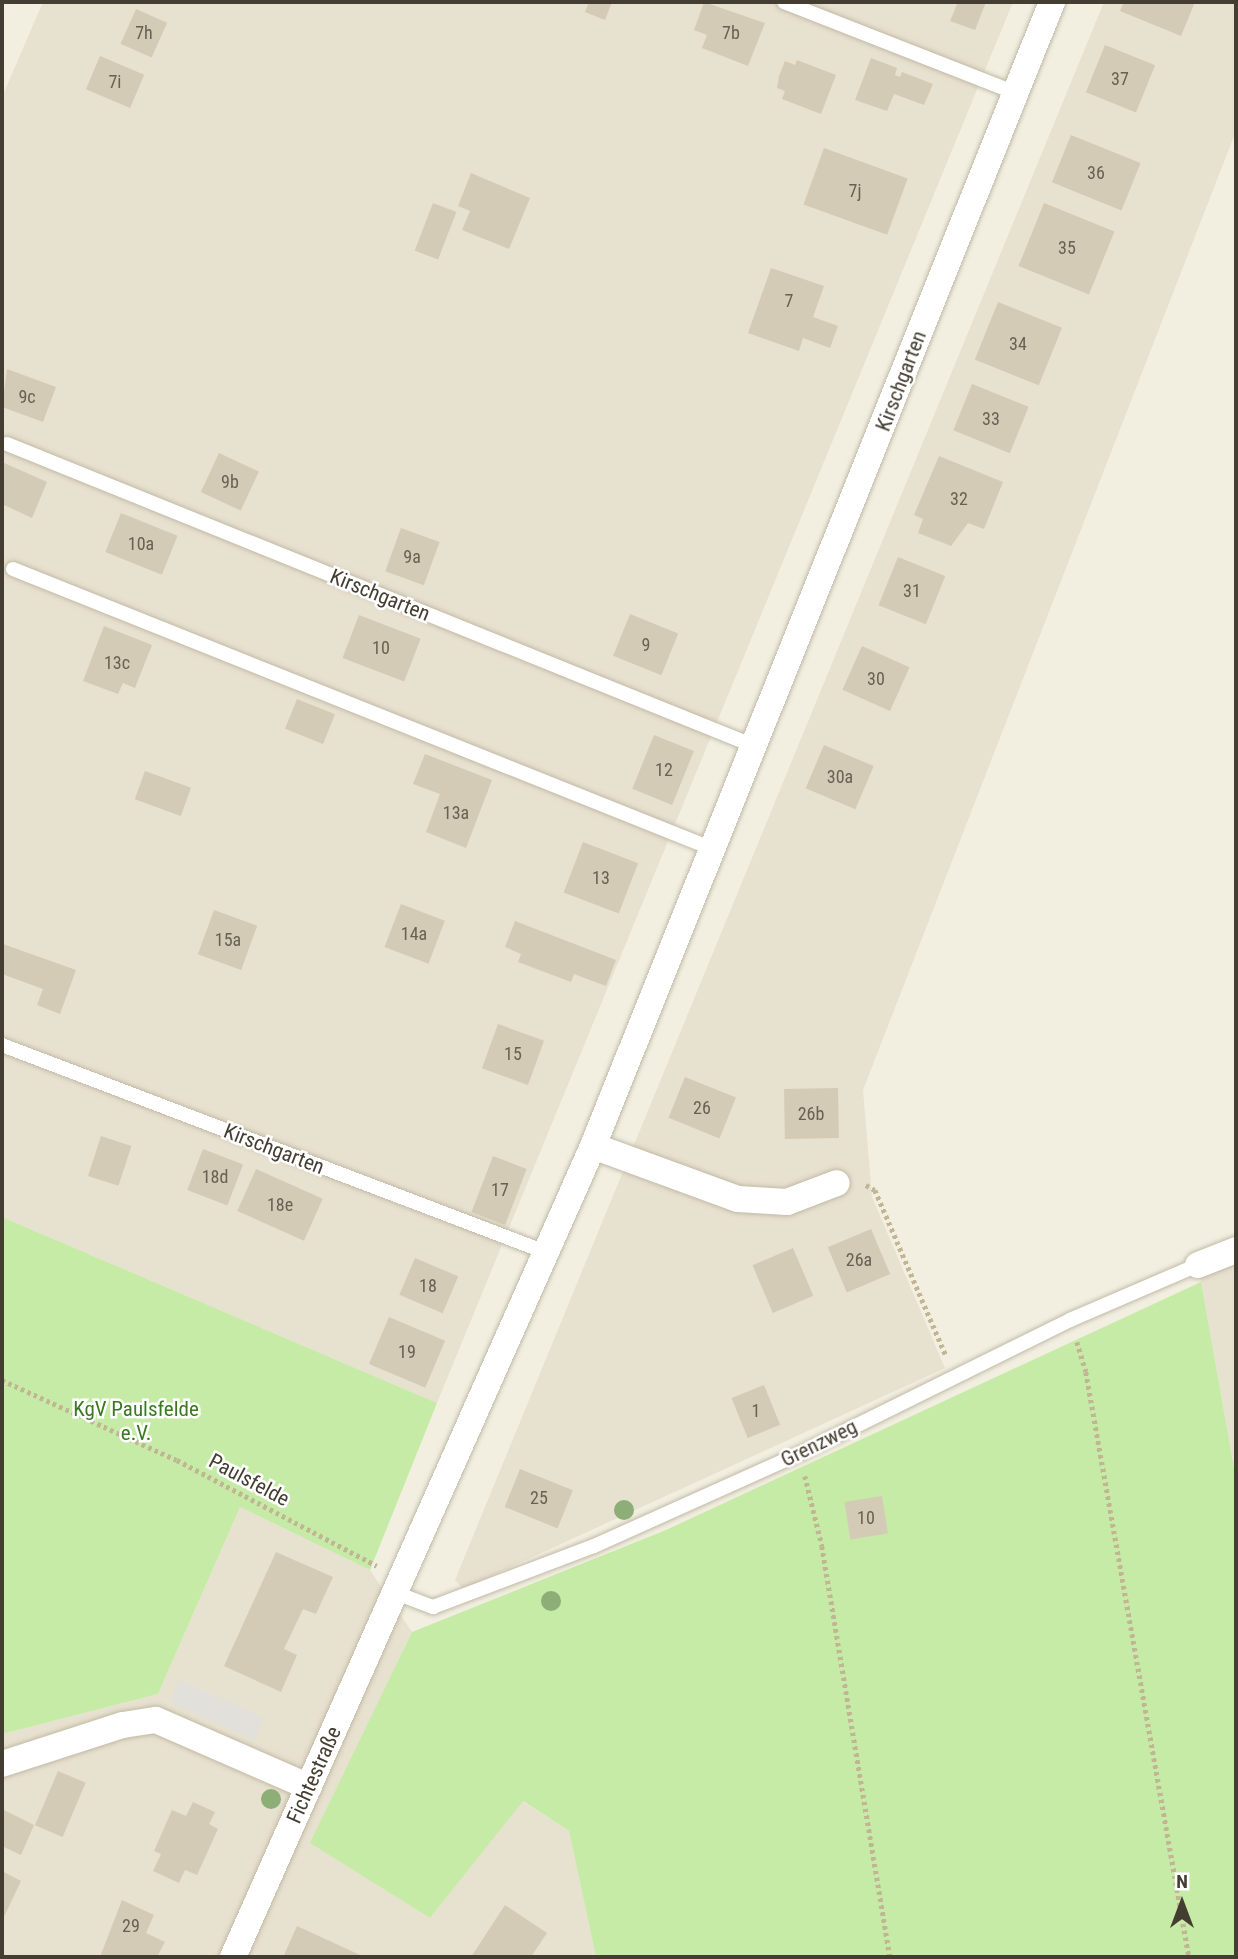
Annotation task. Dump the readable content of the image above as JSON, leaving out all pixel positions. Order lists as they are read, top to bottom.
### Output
{
  "streets": {
    "street": ["Kirschgarten", "Grenzweg", "Fichtestraße"],
    "path": ["Paulsfelde"]
  },
  "crossings": [
    ["Kirschgarten", "Grenzweg"],
    ["Kirschgarten", "Paulsfelde"],
    ["Kirschgarten", "Fichtestraße"],
    ["Grenzweg", "Paulsfelde"],
    ["Grenzweg", "Fichtestraße"],
    ["Paulsfelde", "Fichtestraße"]
  ],
  "parks": ["KgV Paulsfelde e.V."],
  "house_numbers": [
    "7h",
    "7b",
    "37",
    "7i",
    "36",
    "7j",
    "35",
    "7",
    "34",
    "9c",
    "33",
    "9b",
    "32",
    "10a",
    "9a",
    "31",
    "9",
    "10",
    "13c",
    "30",
    "12",
    "30a",
    "13a",
    "13",
    "14a",
    "15a",
    "15",
    "26",
    "26b",
    "18d",
    "17",
    "18e",
    "26a",
    "18",
    "19",
    "1",
    "25",
    "10",
    "29"
  ],
  "north": "top"
}
